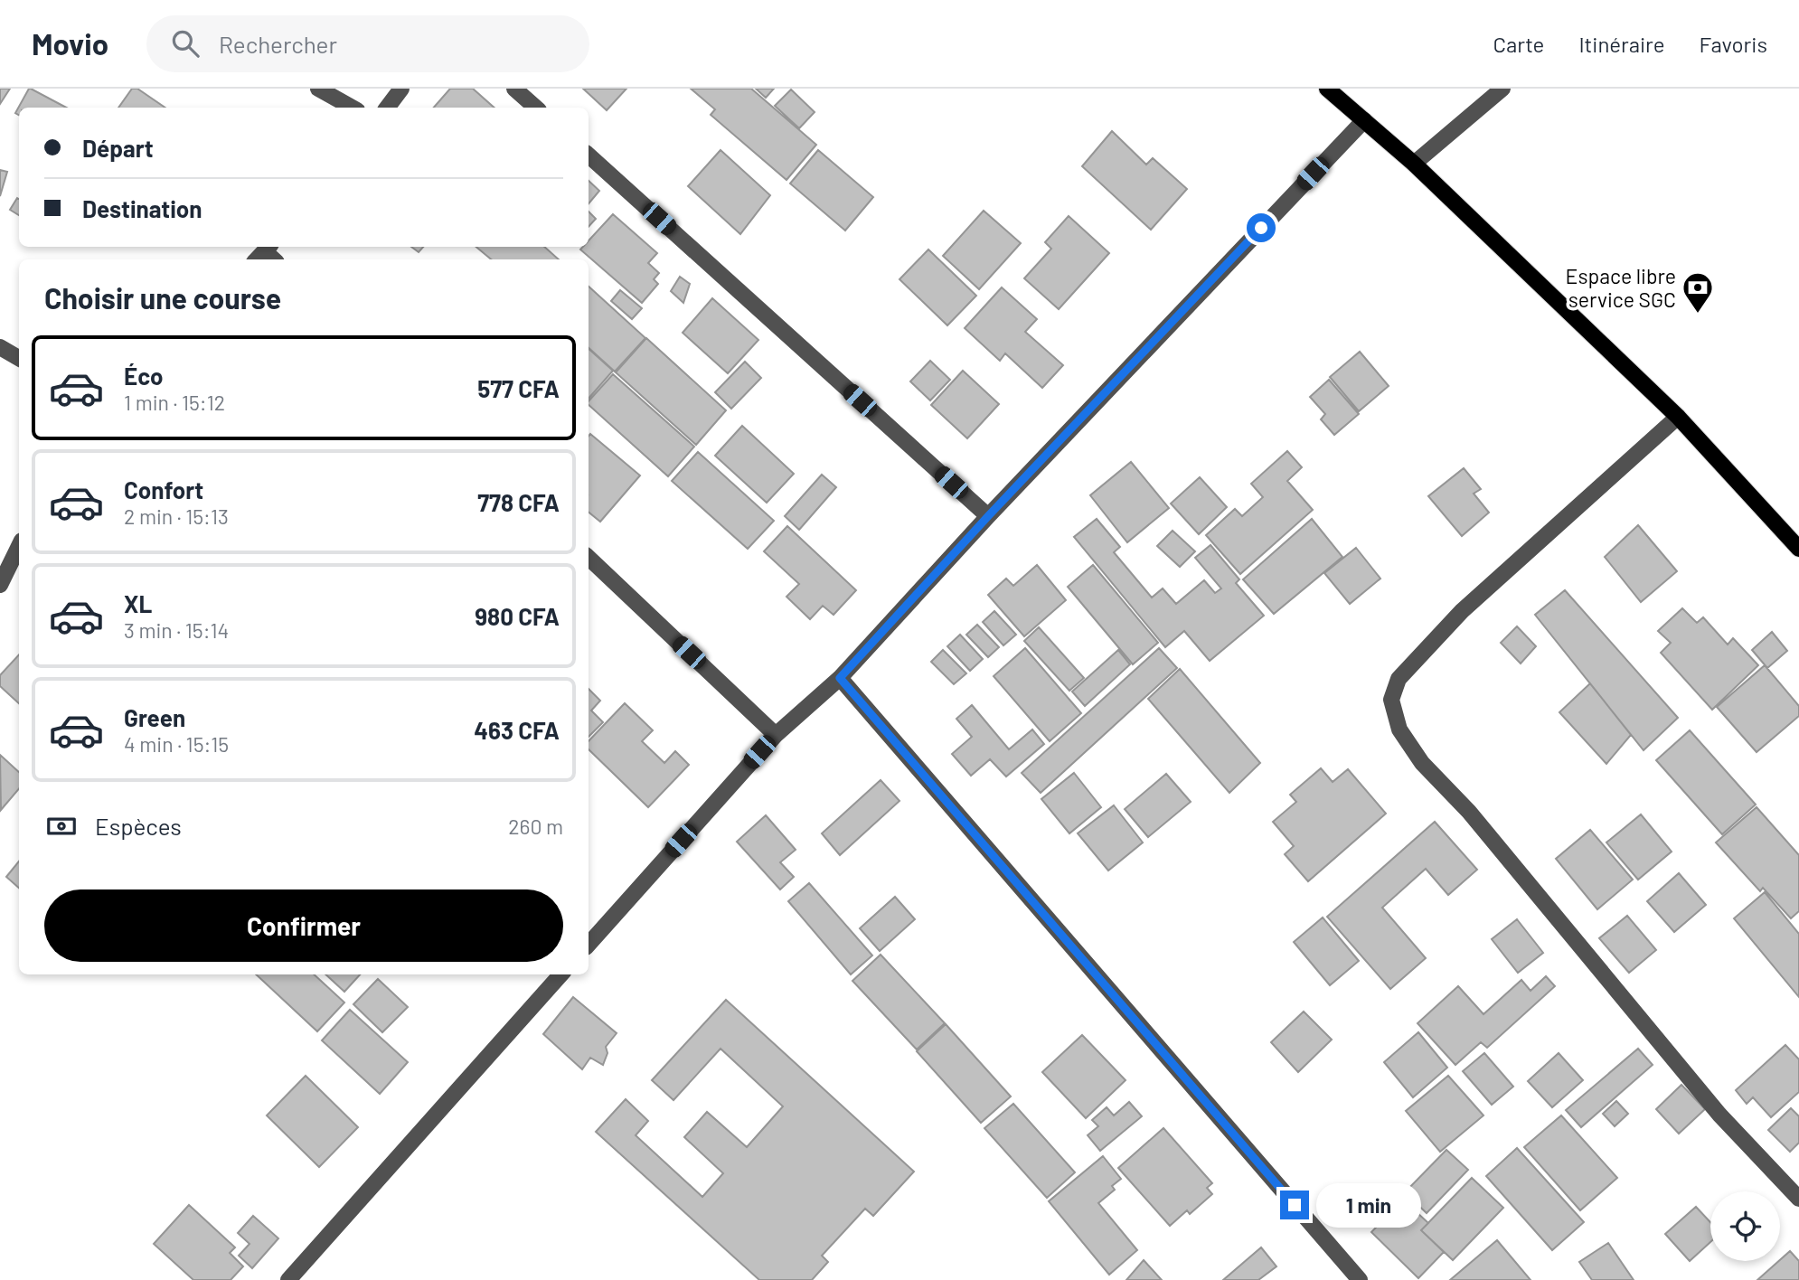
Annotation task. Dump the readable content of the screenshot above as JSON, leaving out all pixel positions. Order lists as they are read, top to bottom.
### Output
{
  "places": {
    "bank": ["Espace libre service SGC"]
  },
  "page": {
    "header": "Movio",
    "search": "Rechercher",
    "nav": ["Carte", "Itinéraire", "Favoris"],
    "banner": ["Départ", "Destination"],
    "heading": "Choisir une course",
    "list": [
      {
        "name": "Éco",
        "note": "1 min · 15:12",
        "value": "577 CFA"
      },
      {
        "name": "Confort",
        "note": "2 min · 15:13",
        "value": "778 CFA"
      },
      {
        "name": "XL",
        "note": "3 min · 15:14",
        "value": "980 CFA"
      },
      {
        "name": "Green",
        "note": "4 min · 15:15",
        "value": "463 CFA"
      }
    ],
    "pay": ["Espèces", "260 m"],
    "buttons": "Confirmer",
    "bubble": "1 min"
  }
}
